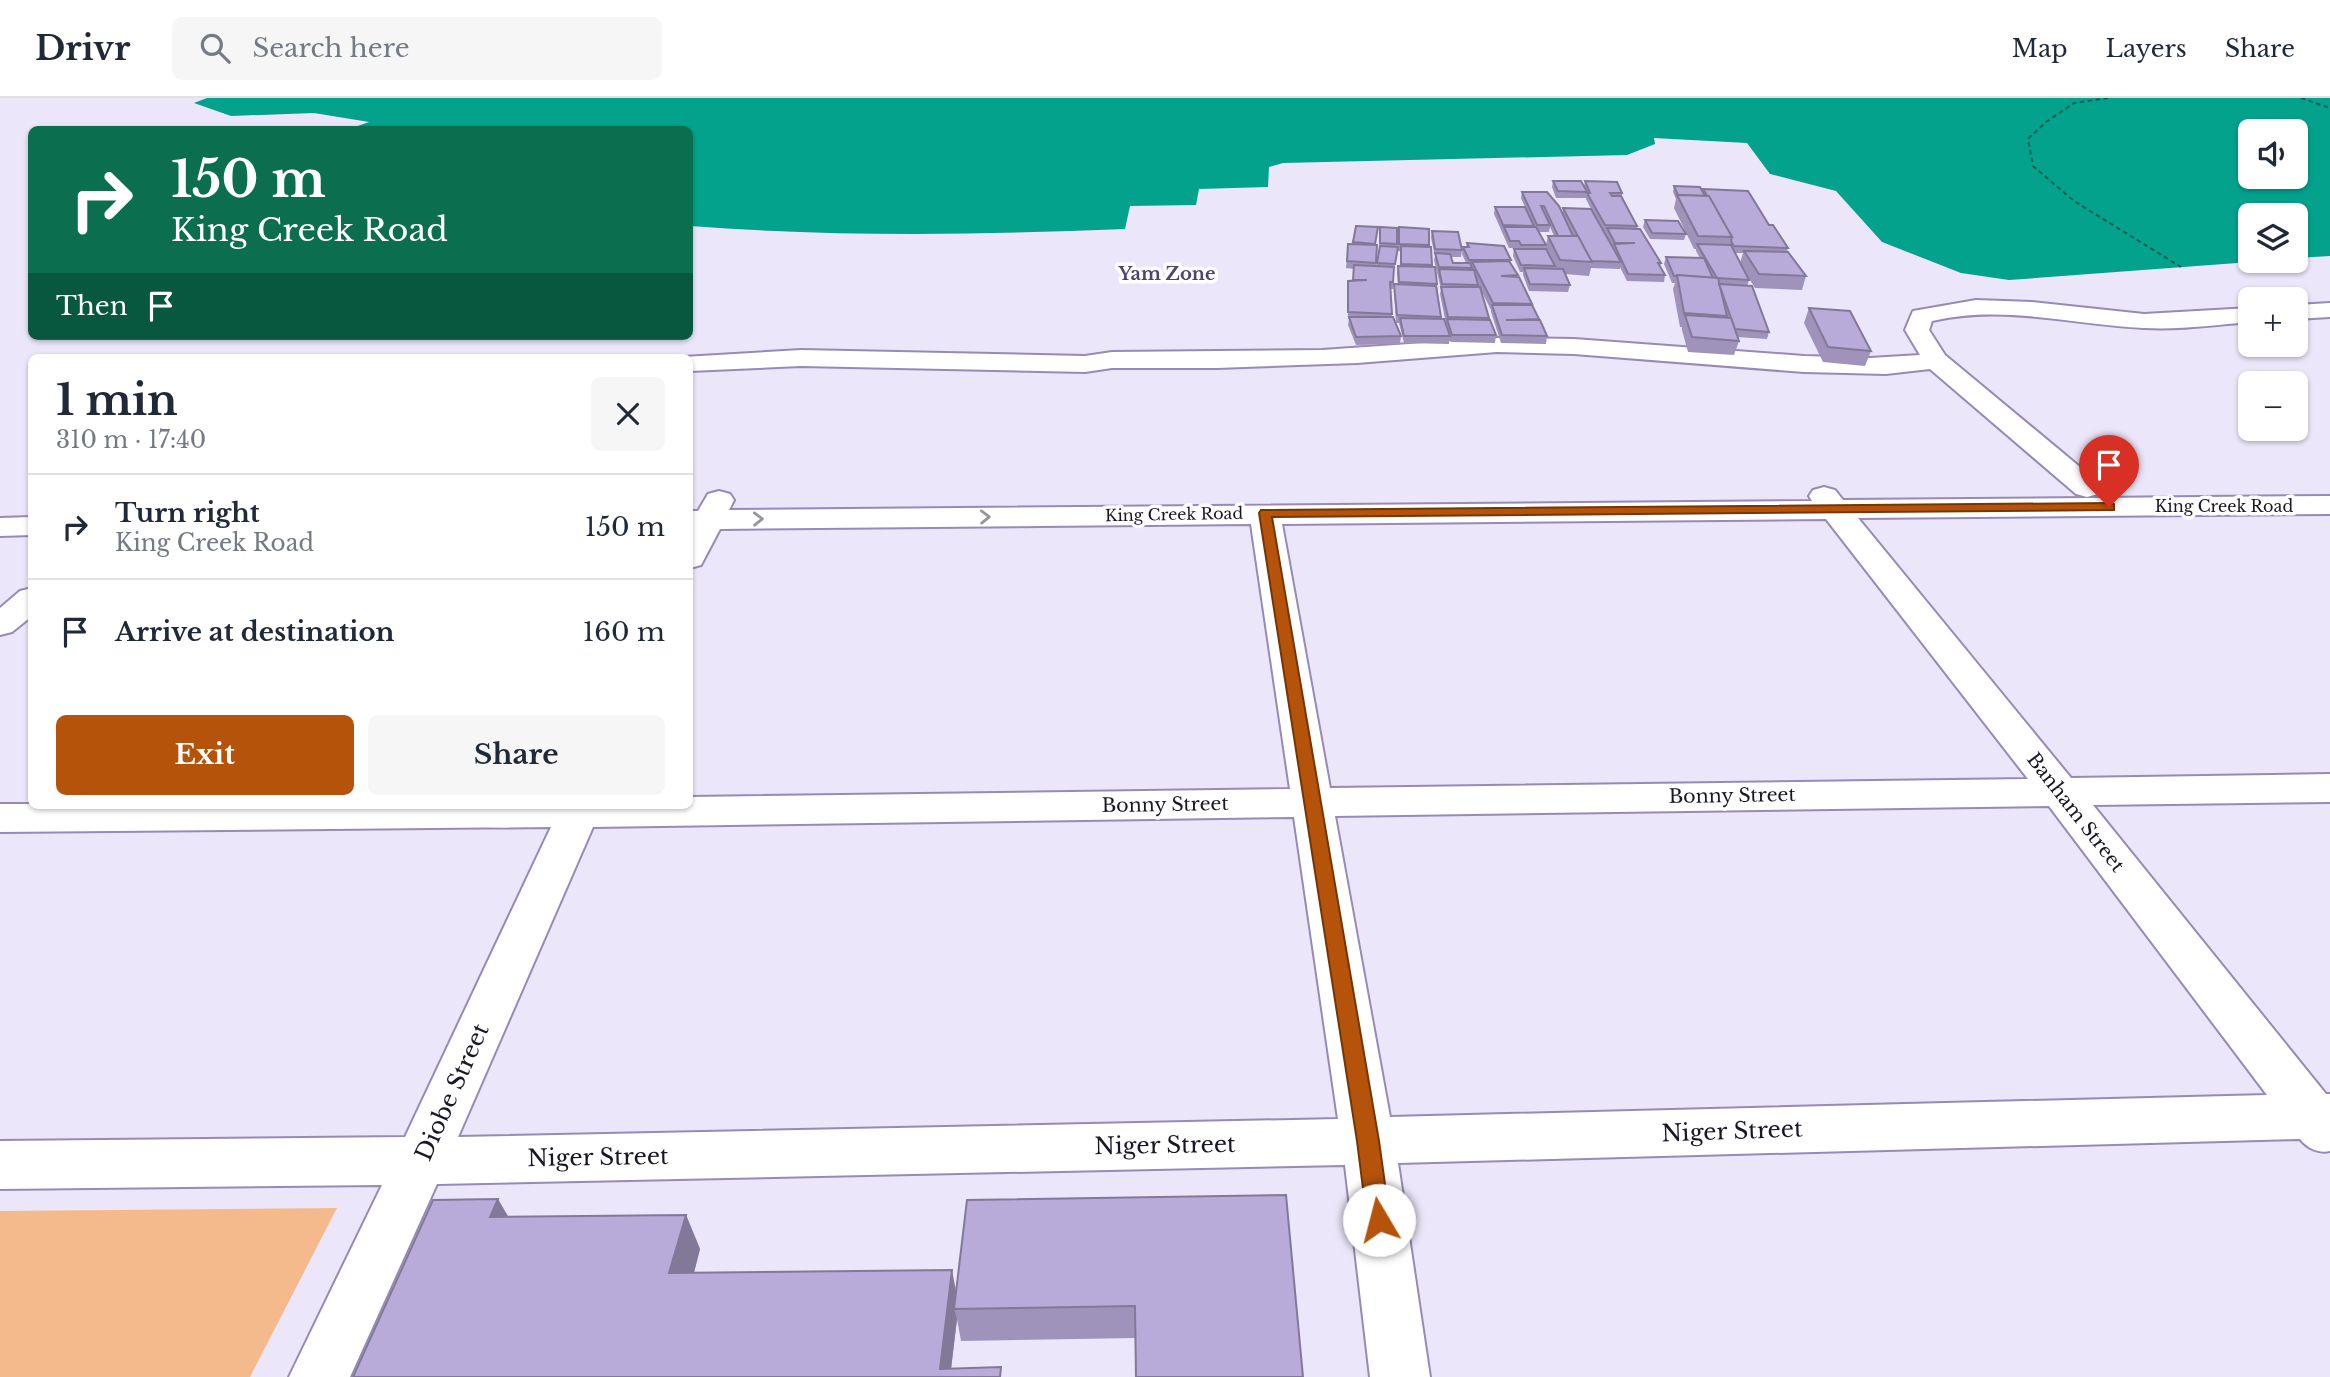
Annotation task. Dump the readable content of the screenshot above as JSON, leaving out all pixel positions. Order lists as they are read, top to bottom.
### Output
{
  "streets": {
    "street": [
      "King Creek Road",
      "Bonny Street",
      "Banham Street",
      "Diobe Street",
      "Niger Street"
    ]
  },
  "crossings": [
    ["King Creek Road", "Banham Street"],
    ["Bonny Street", "Banham Street"],
    ["Bonny Street", "Diobe Street"],
    ["Banham Street", "Niger Street"],
    ["Diobe Street", "Niger Street"]
  ],
  "districts": ["Yam Zone"],
  "page": {
    "header": "Drivr",
    "search": "Search here",
    "nav": ["Map", "Layers", "Share"],
    "map_buttons": ["+", "−"],
    "turn": ["150 m", "King Creek Road"],
    "then": "Then",
    "heading": ["1 min", "310 m · 17:40"],
    "list": [
      {
        "name": "Turn right",
        "note": "King Creek Road",
        "value": "150 m"
      },
      {
        "name": "Arrive at destination",
        "value": "160 m"
      }
    ],
    "buttons": ["Exit", "Share"]
  }
}
